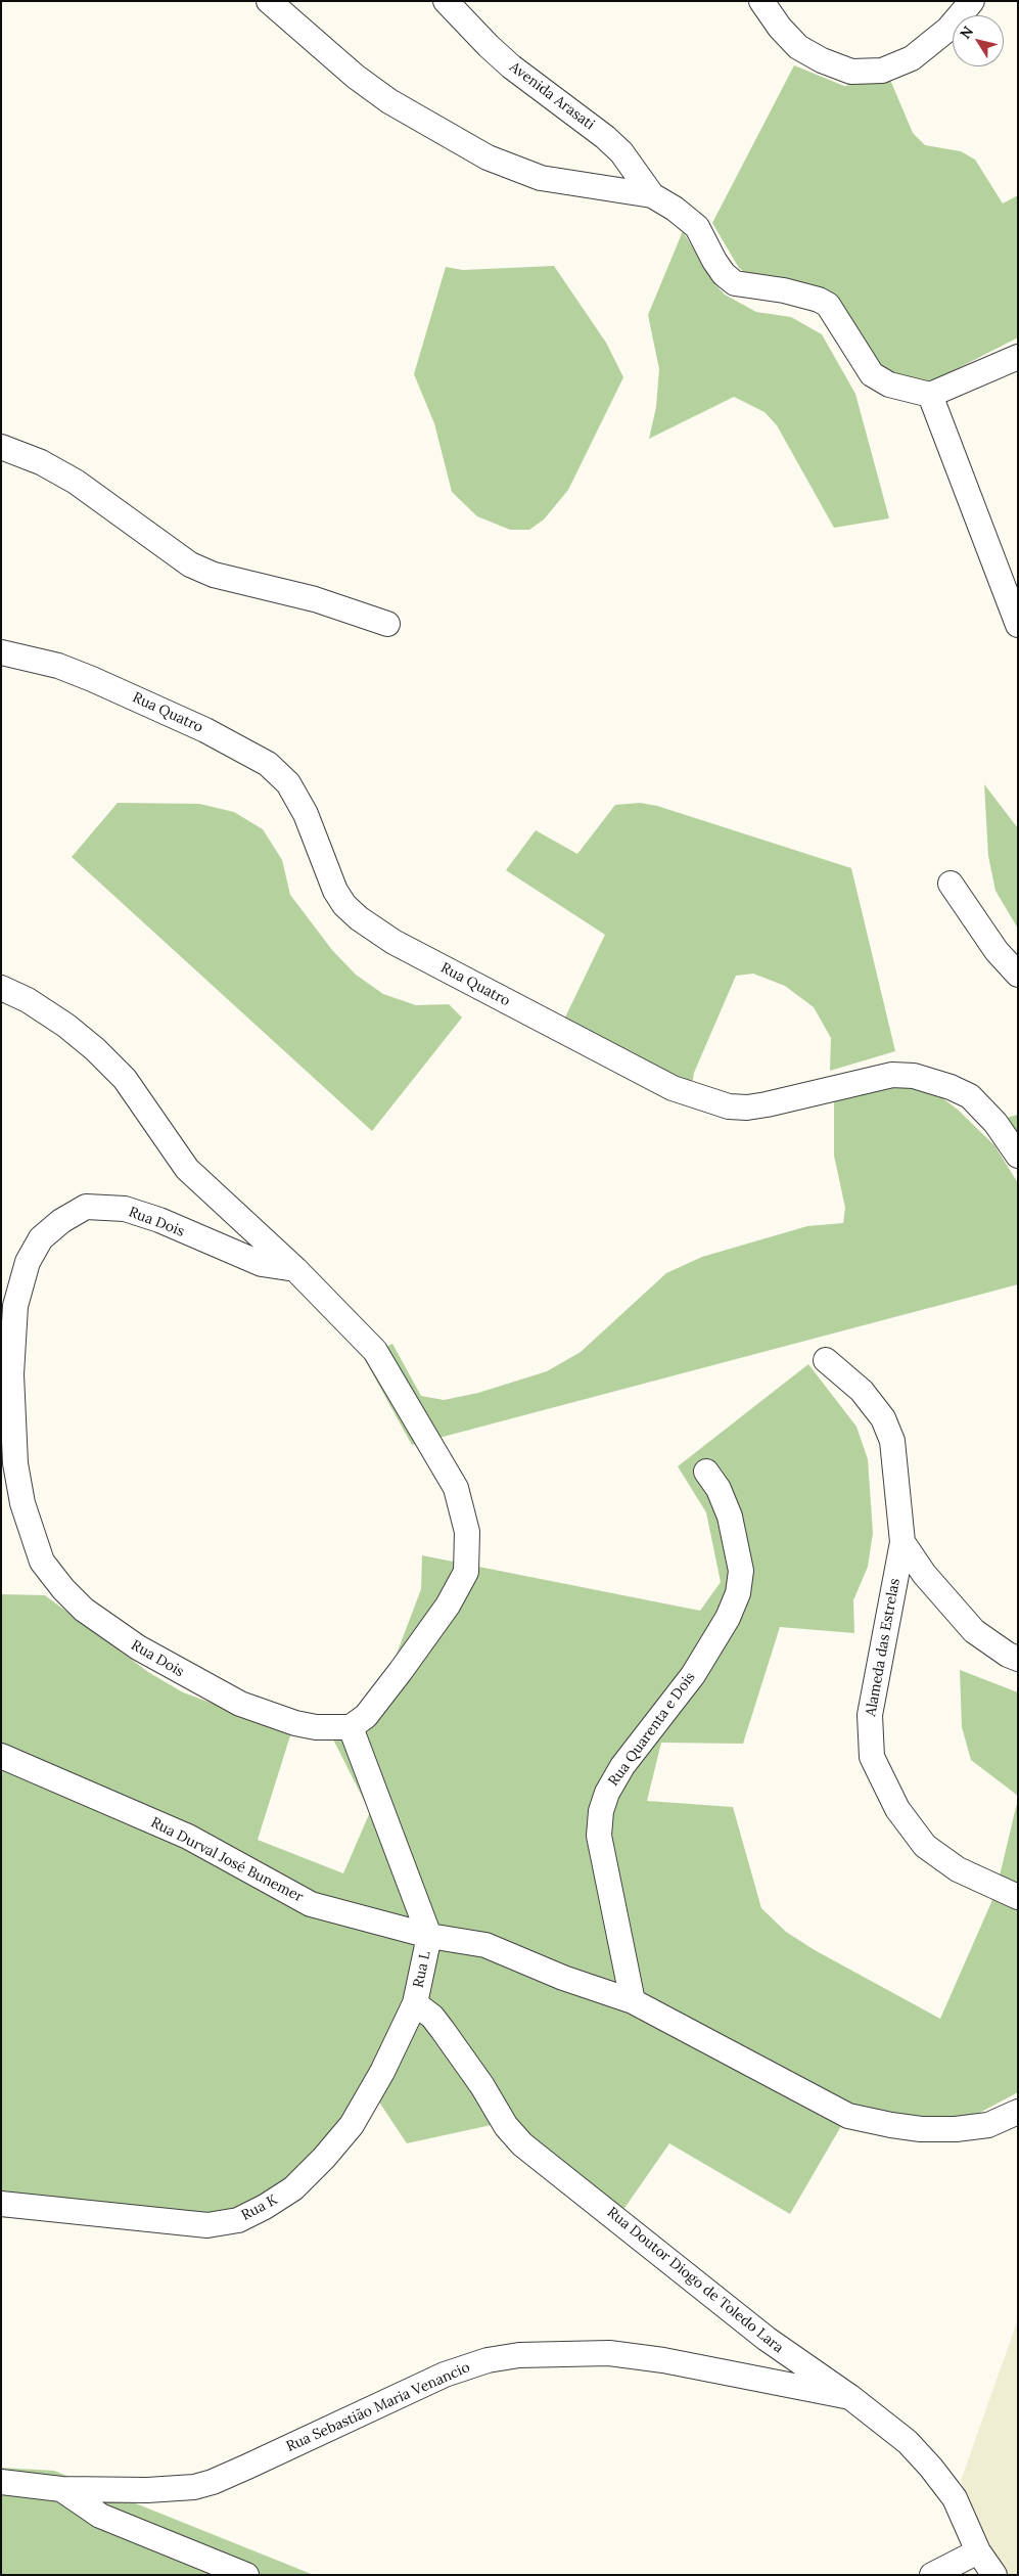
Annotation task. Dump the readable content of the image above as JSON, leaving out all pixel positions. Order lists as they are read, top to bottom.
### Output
{
  "streets": {
    "street": [
      "Avenida Arasati",
      "Rua Quatro",
      "Rua Dois",
      "Alameda das Estrelas",
      "Rua Quarenta e Dois",
      "Rua Durval José Bunemer",
      "Rua L",
      "Rua K",
      "Rua Doutor Diogo de Toledo Lara",
      "Rua Sebastião Maria Venancio"
    ]
  },
  "crossings": [
    ["Rua Durval José Bunemer", "Rua L"],
    ["Rua L", "Rua K"],
    ["Rua L", "Rua Doutor Diogo de Toledo Lara"],
    ["Rua K", "Rua Doutor Diogo de Toledo Lara"],
    ["Rua Doutor Diogo de Toledo Lara", "Rua Sebastião Maria Venancio"]
  ],
  "north": "top left"
}
